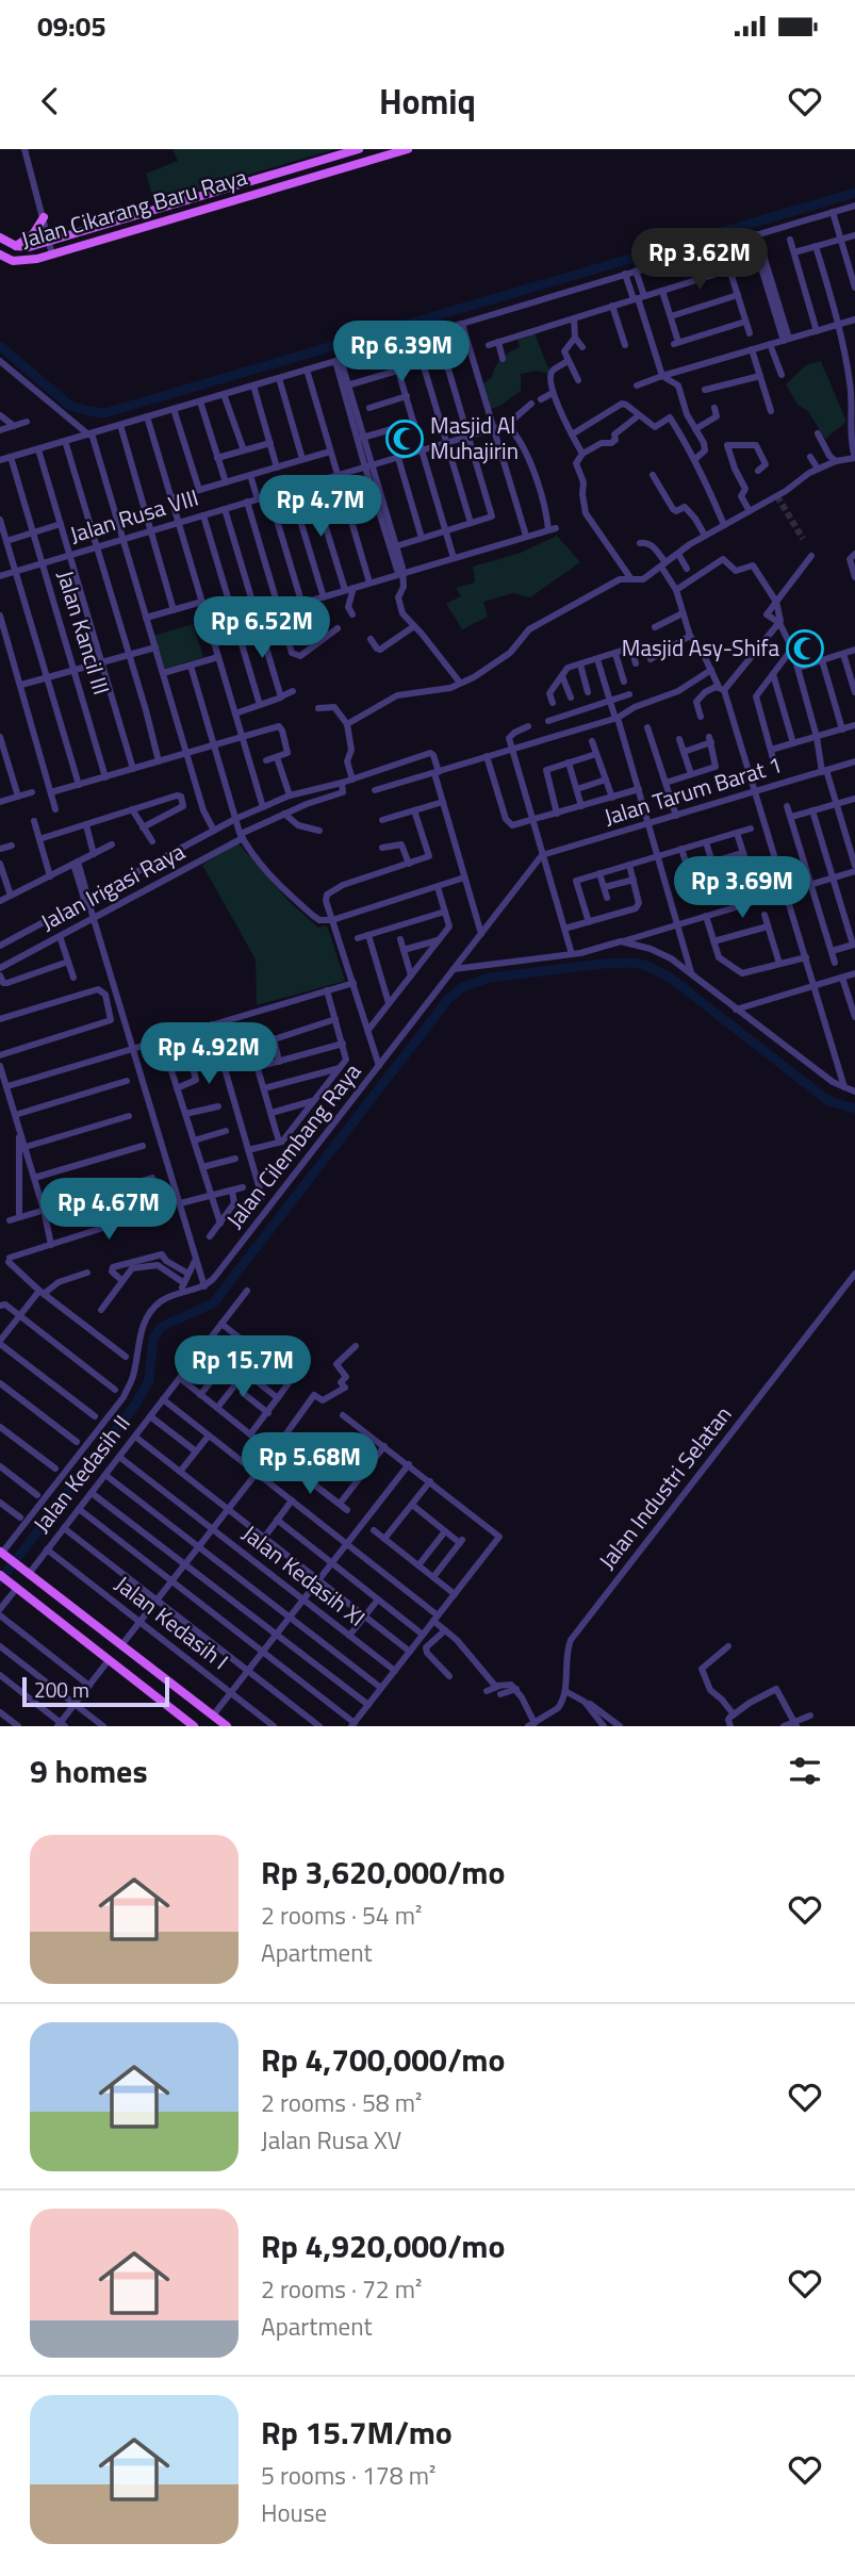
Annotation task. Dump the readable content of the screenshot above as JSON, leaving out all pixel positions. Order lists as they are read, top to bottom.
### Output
{
  "streets": {
    "main road": ["Jalan Cikarang Baru Raya"],
    "street": [
      "Jalan Rusa VIII",
      "Jalan Kancil III",
      "Jalan Tarum Barat 1",
      "Jalan Irigasi Raya",
      "Jalan Cilembang Raya",
      "Jalan Kedasih II",
      "Jalan Industri Selatan",
      "Jalan Kedasih XI",
      "Jalan Kedasih I"
    ]
  },
  "crossings": [
    ["Jalan Rusa VIII", "Jalan Kancil III"],
    ["Jalan Tarum Barat 1", "Jalan Cilembang Raya"],
    ["Jalan Kedasih II", "Jalan Kedasih XI"],
    ["Jalan Kedasih II", "Jalan Kedasih I"]
  ],
  "places": {
    "mosque": ["Masjid Al Muhajirin", "Masjid Asy-Shifa"]
  },
  "scale_bar": "200 m",
  "page": {
    "status": "09:05",
    "header": "Homiq",
    "price": [
      "Rp 3.62M",
      "Rp 6.39M",
      "Rp 4.7M",
      "Rp 6.52M",
      "Rp 3.69M",
      "Rp 4.92M",
      "Rp 4.67M",
      "Rp 15.7M",
      "Rp 5.68M"
    ],
    "scale": "200 m",
    "heading": "9 homes",
    "list": [
      {
        "name": "Rp 3,620,000/mo",
        "note": "2 rooms · 54 m² · Apartment"
      },
      {
        "name": "Rp 4,700,000/mo",
        "note": "2 rooms · 58 m² · Jalan Rusa XV"
      },
      {
        "name": "Rp 4,920,000/mo",
        "note": "2 rooms · 72 m² · Apartment"
      },
      {
        "name": "Rp 15.7M/mo",
        "note": "5 rooms · 178 m² · House"
      }
    ]
  }
}
